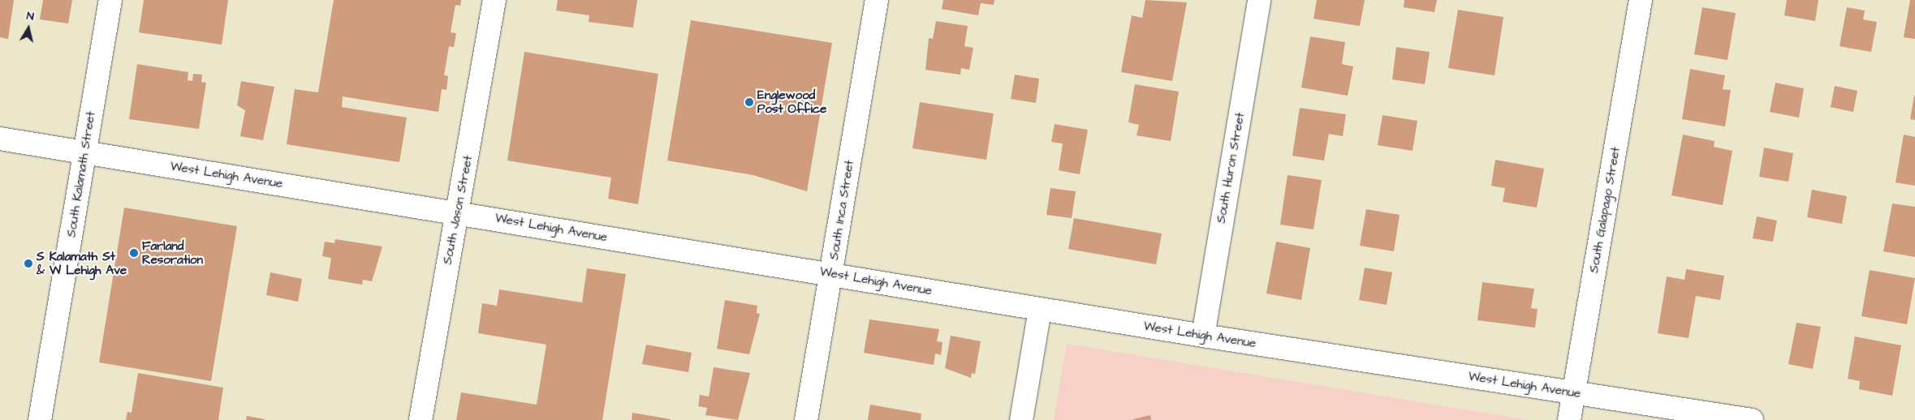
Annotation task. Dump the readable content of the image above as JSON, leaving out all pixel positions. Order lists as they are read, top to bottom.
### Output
{
  "streets": {
    "street": [
      "South Huron Street",
      "South Kalamath Street",
      "West Lehigh Avenue",
      "South Jason Street",
      "South Inca Street",
      "South Galapago Street"
    ]
  },
  "crossings": [
    ["South Huron Street", "West Lehigh Avenue"],
    ["South Kalamath Street", "West Lehigh Avenue"],
    ["West Lehigh Avenue", "South Jason Street"],
    ["West Lehigh Avenue", "South Inca Street"],
    ["West Lehigh Avenue", "South Galapago Street"]
  ],
  "places": ["Englewood Post Office", "Farland Resoration", "S Kalamath St & W Lehigh Ave"],
  "north": "top"
}
